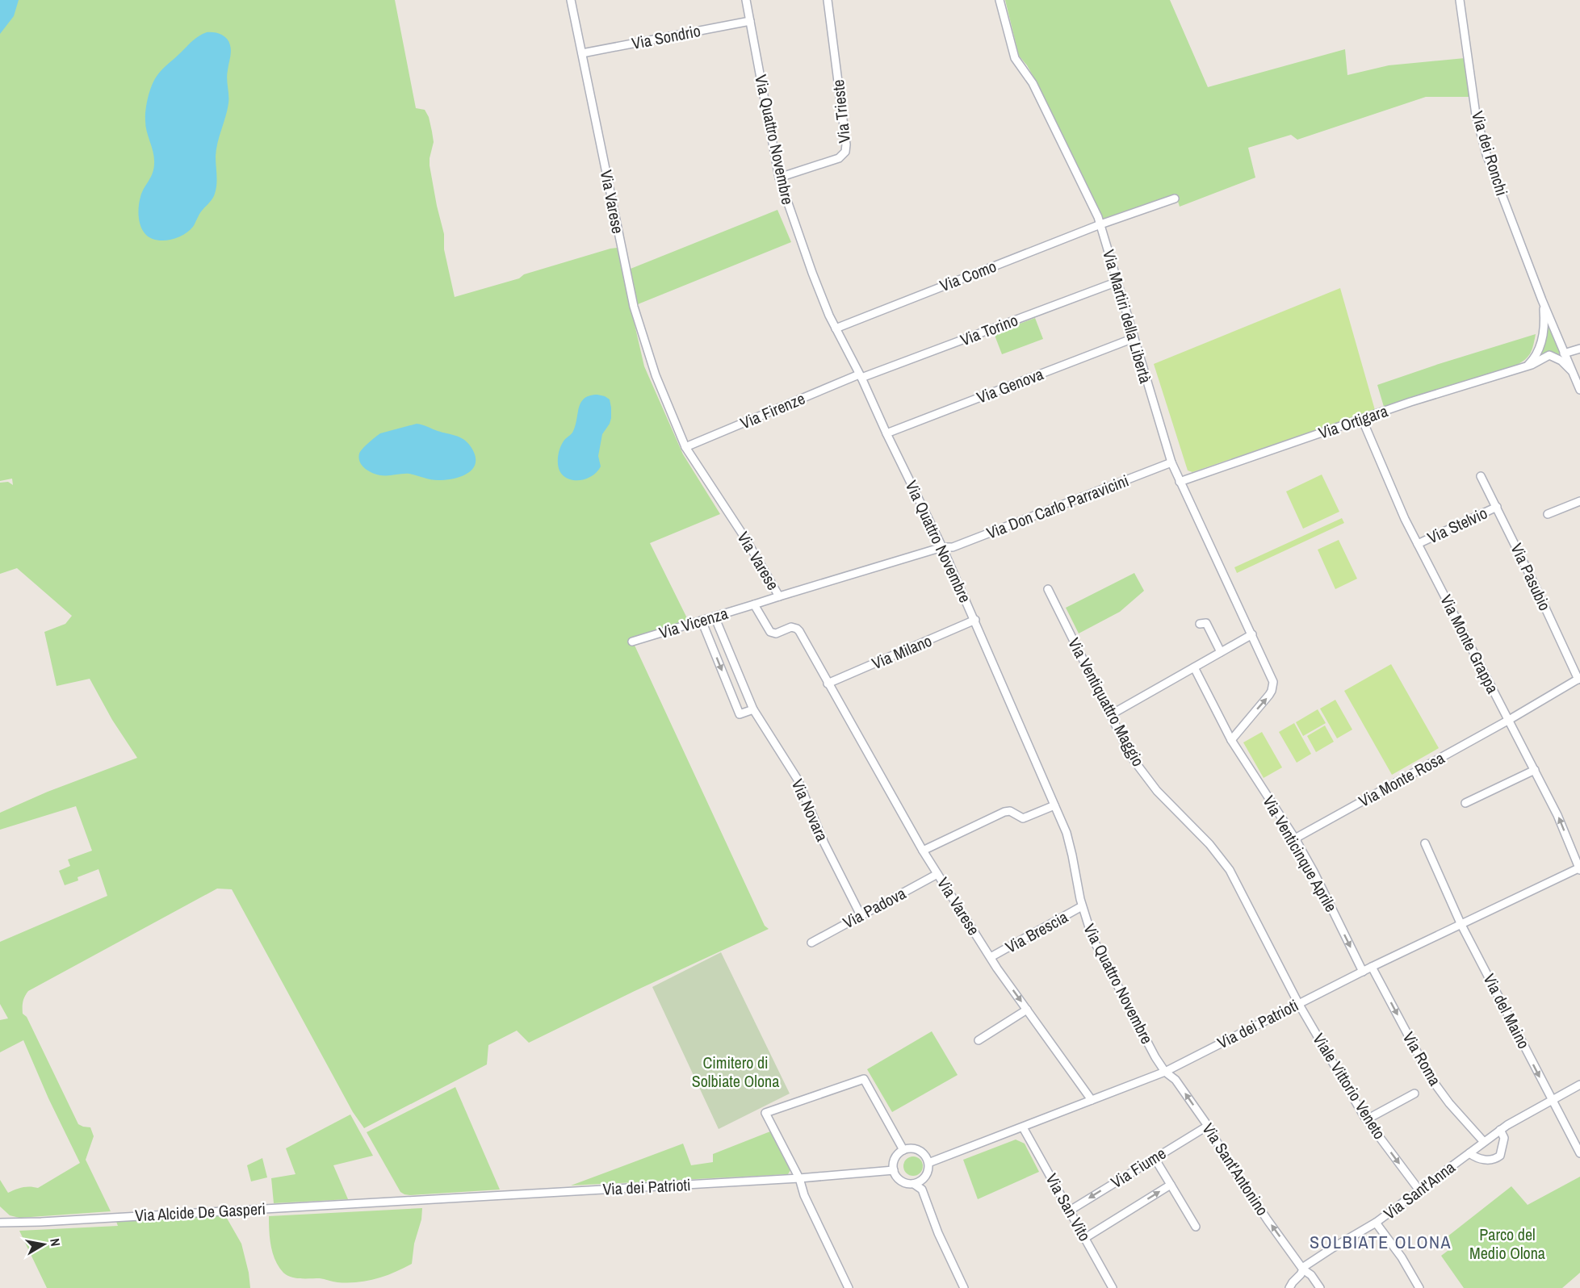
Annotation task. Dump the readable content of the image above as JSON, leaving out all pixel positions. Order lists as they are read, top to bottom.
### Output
{
  "streets": {
    "street": [
      "Via Sondrio",
      "Via Trieste",
      "Via Quattro Novembre",
      "Via dei Ronchi",
      "Via Varese",
      "Via Como",
      "Via Martiri della Libertà",
      "Via Torino",
      "Via Genova",
      "Via Firenze",
      "Via Ortigara",
      "Via Don Carlo Parravicini",
      "Via Stelvio",
      "Via Pasubio",
      "Via Vicenza",
      "Via Monte Grappa",
      "Via Milano",
      "Via Ventiquattro Maggio",
      "Via Monte Rosa",
      "Via Novara",
      "Via Venticinque Aprile",
      "Via Padova",
      "Via Brescia",
      "Via del Maino",
      "Via dei Patrioti",
      "Via Roma",
      "Viale Vittorio Veneto",
      "Via Fiume",
      "Via Sant'Antonino",
      "Via Sant'Anna",
      "Via San Vito",
      "Via Alcide De Gasperi"
    ]
  },
  "crossings": [
    ["Via Sondrio", "Via Quattro Novembre"],
    ["Via Sondrio", "Via Varese"],
    ["Via Trieste", "Via Quattro Novembre"],
    ["Via Quattro Novembre", "Via Como"],
    ["Via Quattro Novembre", "Via Torino"],
    ["Via Quattro Novembre", "Via Genova"],
    ["Via Quattro Novembre", "Via Firenze"],
    ["Via Quattro Novembre", "Via Don Carlo Parravicini"],
    ["Via Quattro Novembre", "Via Milano"],
    ["Via Quattro Novembre", "Via Brescia"],
    ["Via Quattro Novembre", "Via dei Patrioti"],
    ["Via Quattro Novembre", "Via Sant'Antonino"],
    ["Via dei Ronchi", "Via Ortigara"],
    ["Via Varese", "Via Firenze"],
    ["Via Varese", "Via Don Carlo Parravicini"],
    ["Via Varese", "Via Vicenza"],
    ["Via Varese", "Via Milano"],
    ["Via Varese", "Via Padova"],
    ["Via Varese", "Via Brescia"],
    ["Via Varese", "Via dei Patrioti"],
    ["Via Como", "Via Martiri della Libertà"],
    ["Via Martiri della Libertà", "Via Torino"],
    ["Via Martiri della Libertà", "Via Genova"],
    ["Via Martiri della Libertà", "Via Ortigara"],
    ["Via Martiri della Libertà", "Via Don Carlo Parravicini"],
    ["Via Torino", "Via Firenze"],
    ["Via Ortigara", "Via Monte Grappa"],
    ["Via Stelvio", "Via Pasubio"],
    ["Via Stelvio", "Via Monte Grappa"],
    ["Via Pasubio", "Via Monte Rosa"],
    ["Via Vicenza", "Via Novara"],
    ["Via Monte Grappa", "Via Monte Rosa"],
    ["Via Monte Grappa", "Via dei Patrioti"],
    ["Via Ventiquattro Maggio", "Via dei Patrioti"],
    ["Via Ventiquattro Maggio", "Viale Vittorio Veneto"],
    ["Via Monte Rosa", "Via Venticinque Aprile"],
    ["Via Novara", "Via Padova"],
    ["Via Venticinque Aprile", "Via dei Patrioti"],
    ["Via del Maino", "Via dei Patrioti"],
    ["Via del Maino", "Via Sant'Anna"],
    ["Via dei Patrioti", "Via Roma"],
    ["Via dei Patrioti", "Viale Vittorio Veneto"],
    ["Via dei Patrioti", "Via Sant'Antonino"],
    ["Via dei Patrioti", "Via San Vito"],
    ["Via dei Patrioti", "Via Alcide De Gasperi"],
    ["Via Roma", "Via Sant'Anna"],
    ["Viale Vittorio Veneto", "Via Sant'Anna"],
    ["Via Fiume", "Via Sant'Antonino"],
    ["Via Fiume", "Via San Vito"],
    ["Via Sant'Antonino", "Via Sant'Anna"]
  ],
  "one_way": [
    "Via Venticinque Aprile",
    "Via del Maino",
    "Via Roma",
    "Viale Vittorio Veneto"
  ],
  "districts": ["SOLBIATE OLONA"],
  "parks": ["Cimitero di Solbiate Olona", "Parco del Medio Olona"],
  "north": "right"
}
